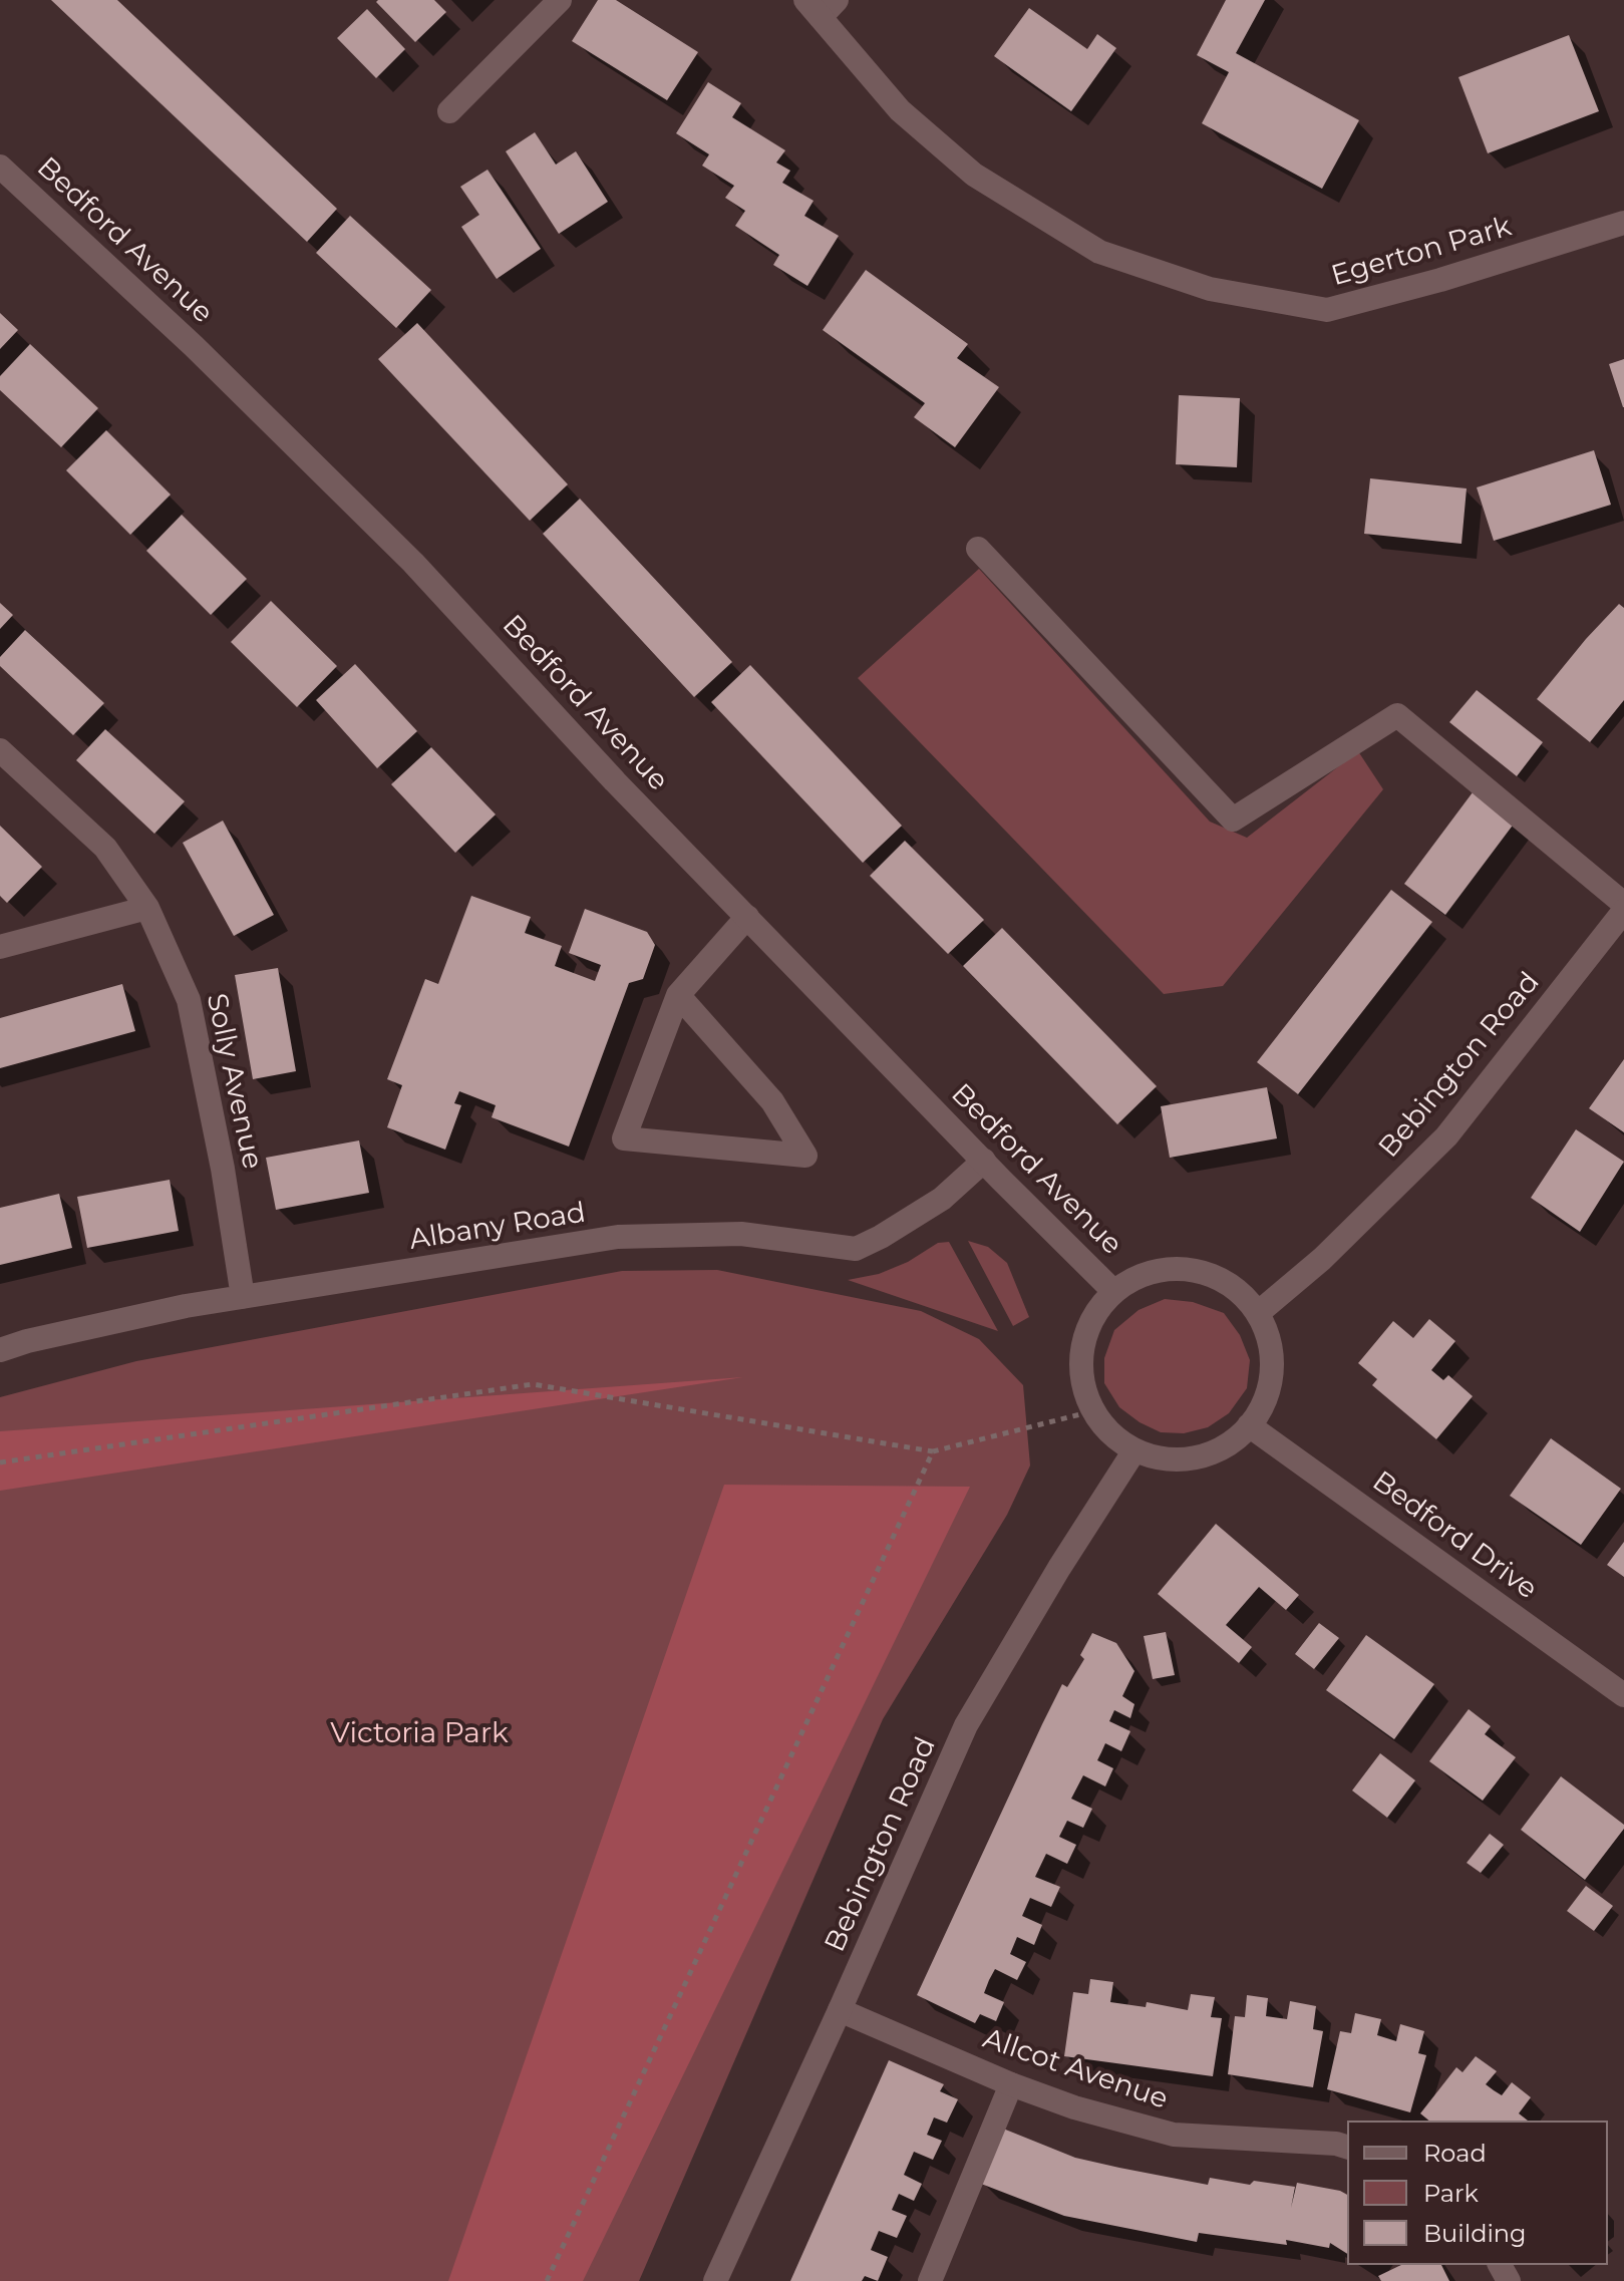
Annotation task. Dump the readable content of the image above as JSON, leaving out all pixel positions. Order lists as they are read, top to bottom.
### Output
{
  "streets": {
    "street": [
      "Bedford Avenue",
      "Egerton Park",
      "Bebington Road",
      "Solly Avenue",
      "Albany Road",
      "Bedford Drive",
      "Allcot Avenue"
    ]
  },
  "crossings": [
    ["Bedford Avenue", "Bebington Road"],
    ["Bedford Avenue", "Albany Road"],
    ["Bedford Avenue", "Bedford Drive"],
    ["Bebington Road", "Bedford Drive"],
    ["Bebington Road", "Allcot Avenue"],
    ["Solly Avenue", "Albany Road"]
  ],
  "parks": ["Victoria Park"],
  "legend": ["Road", "Park", "Building"]
}
